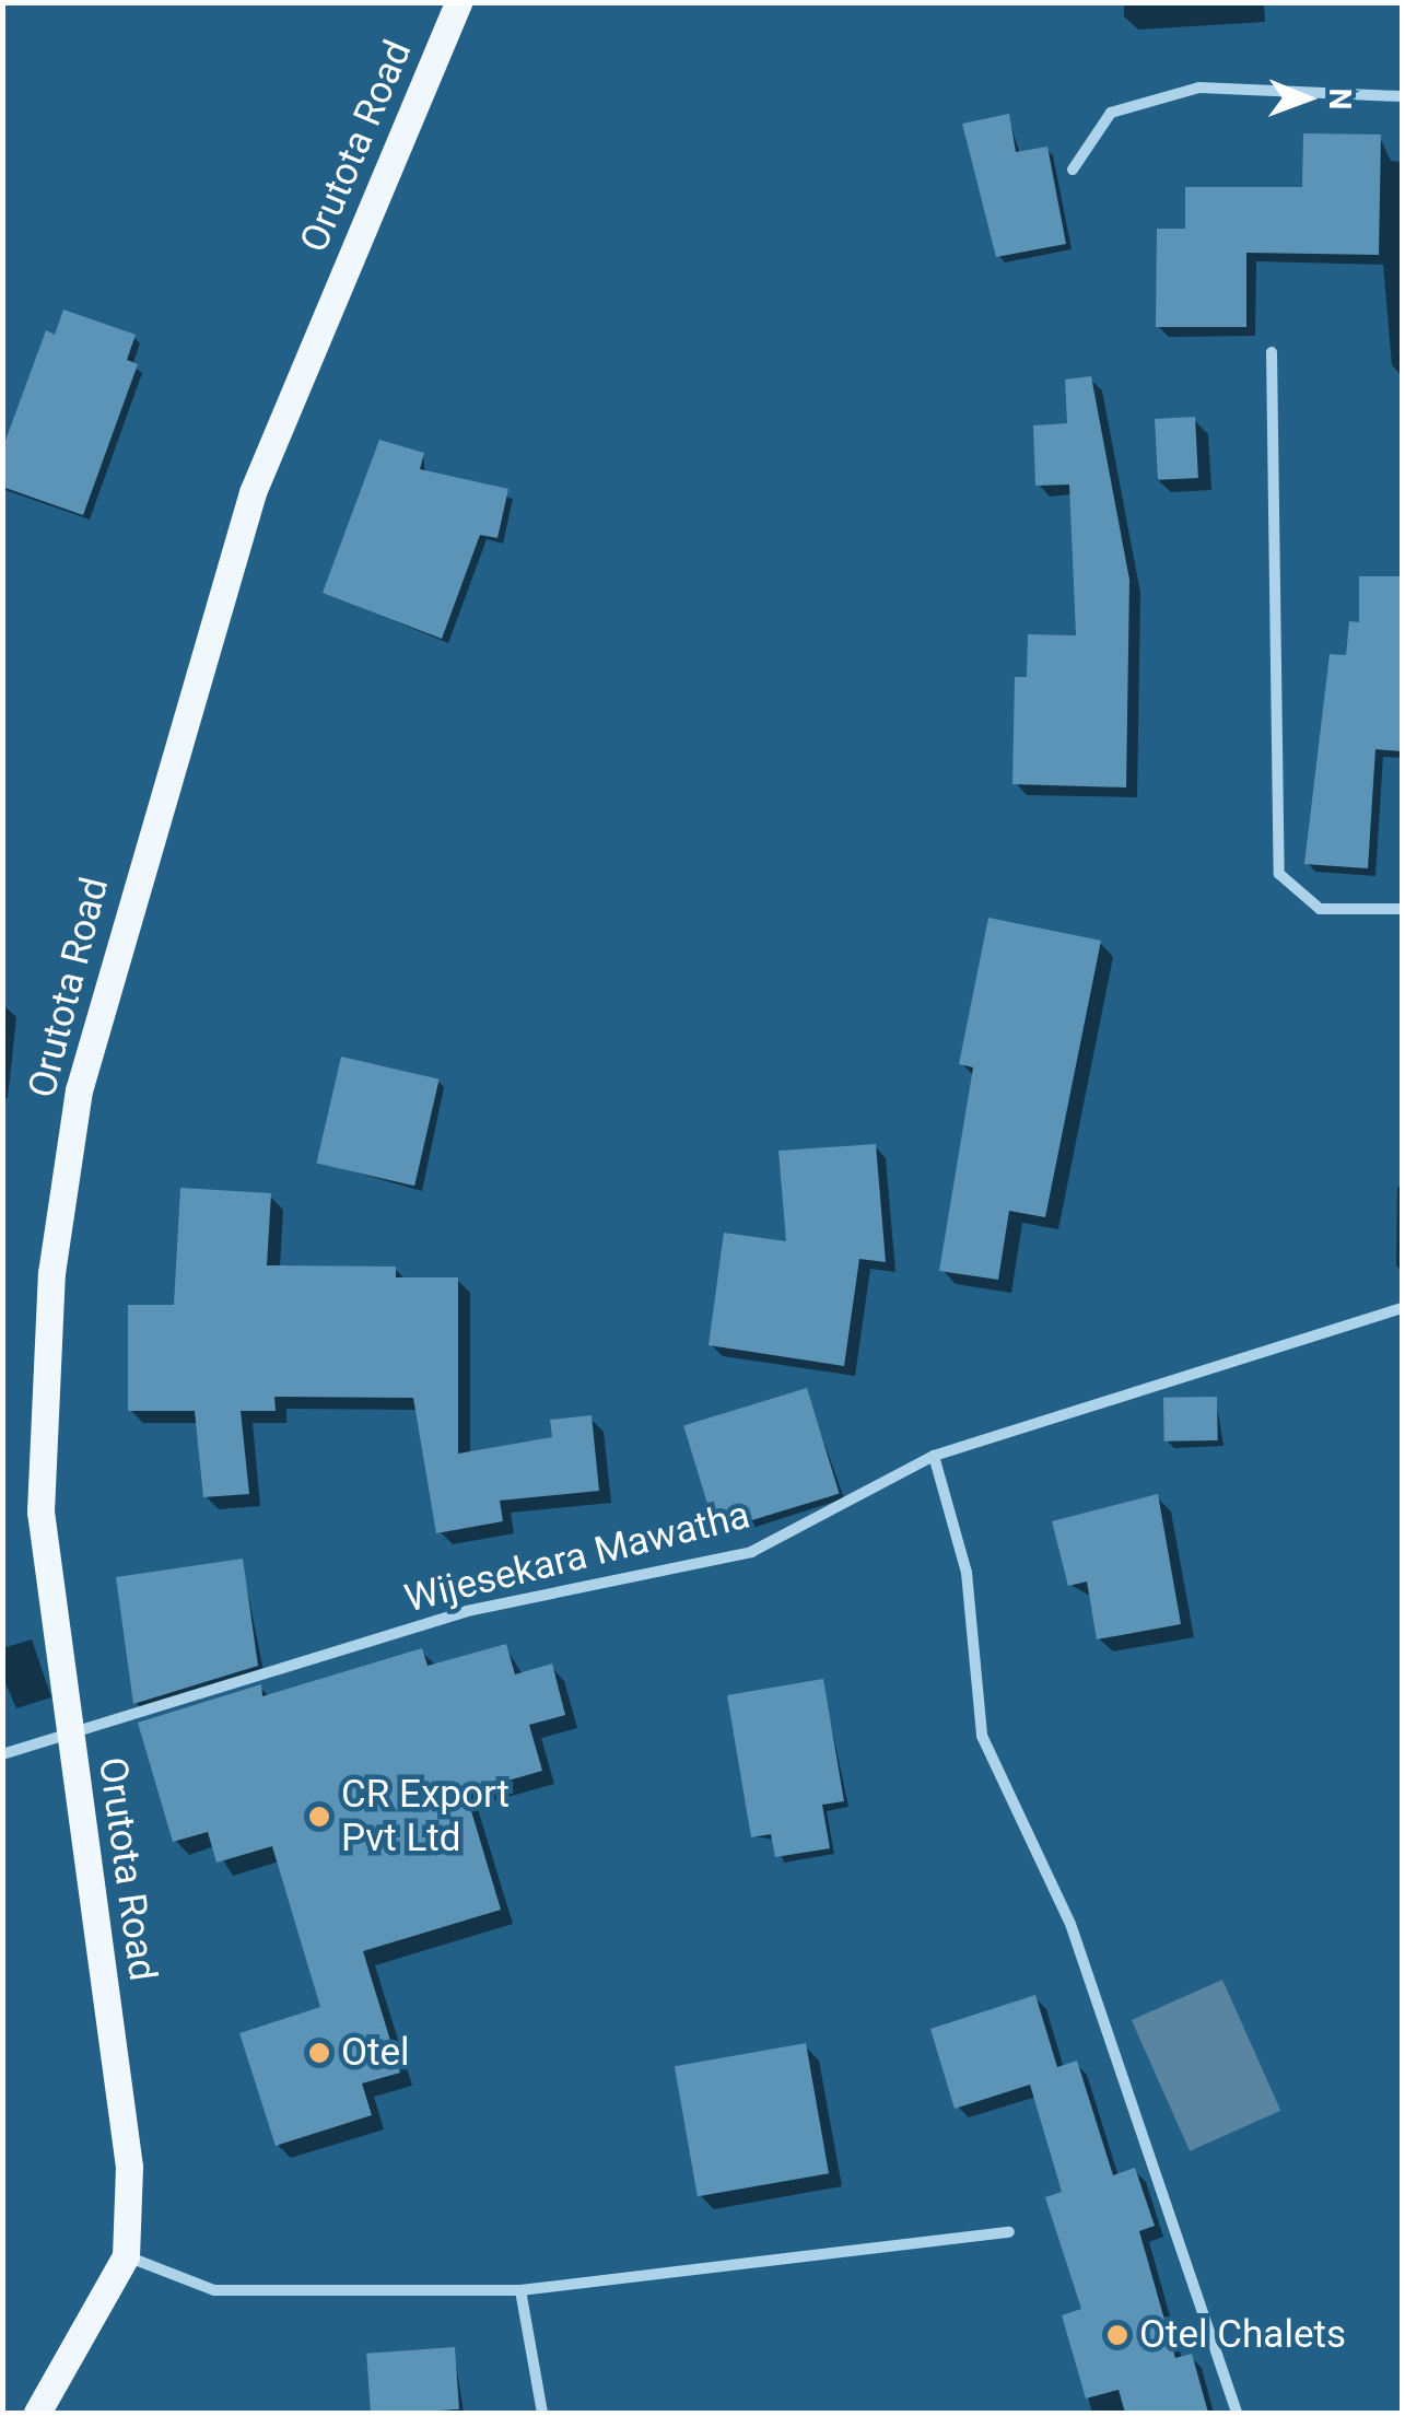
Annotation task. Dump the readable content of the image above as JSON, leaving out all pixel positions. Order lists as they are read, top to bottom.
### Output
{
  "streets": {
    "main road": ["Orutota Road"],
    "street": ["Wijesekara Mawatha"]
  },
  "crossings": [
    ["Orutota Road", "Wijesekara Mawatha"]
  ],
  "places": ["CR Export Pvt Ltd", "Otel", "Otel Chalets"],
  "north": "right"
}
